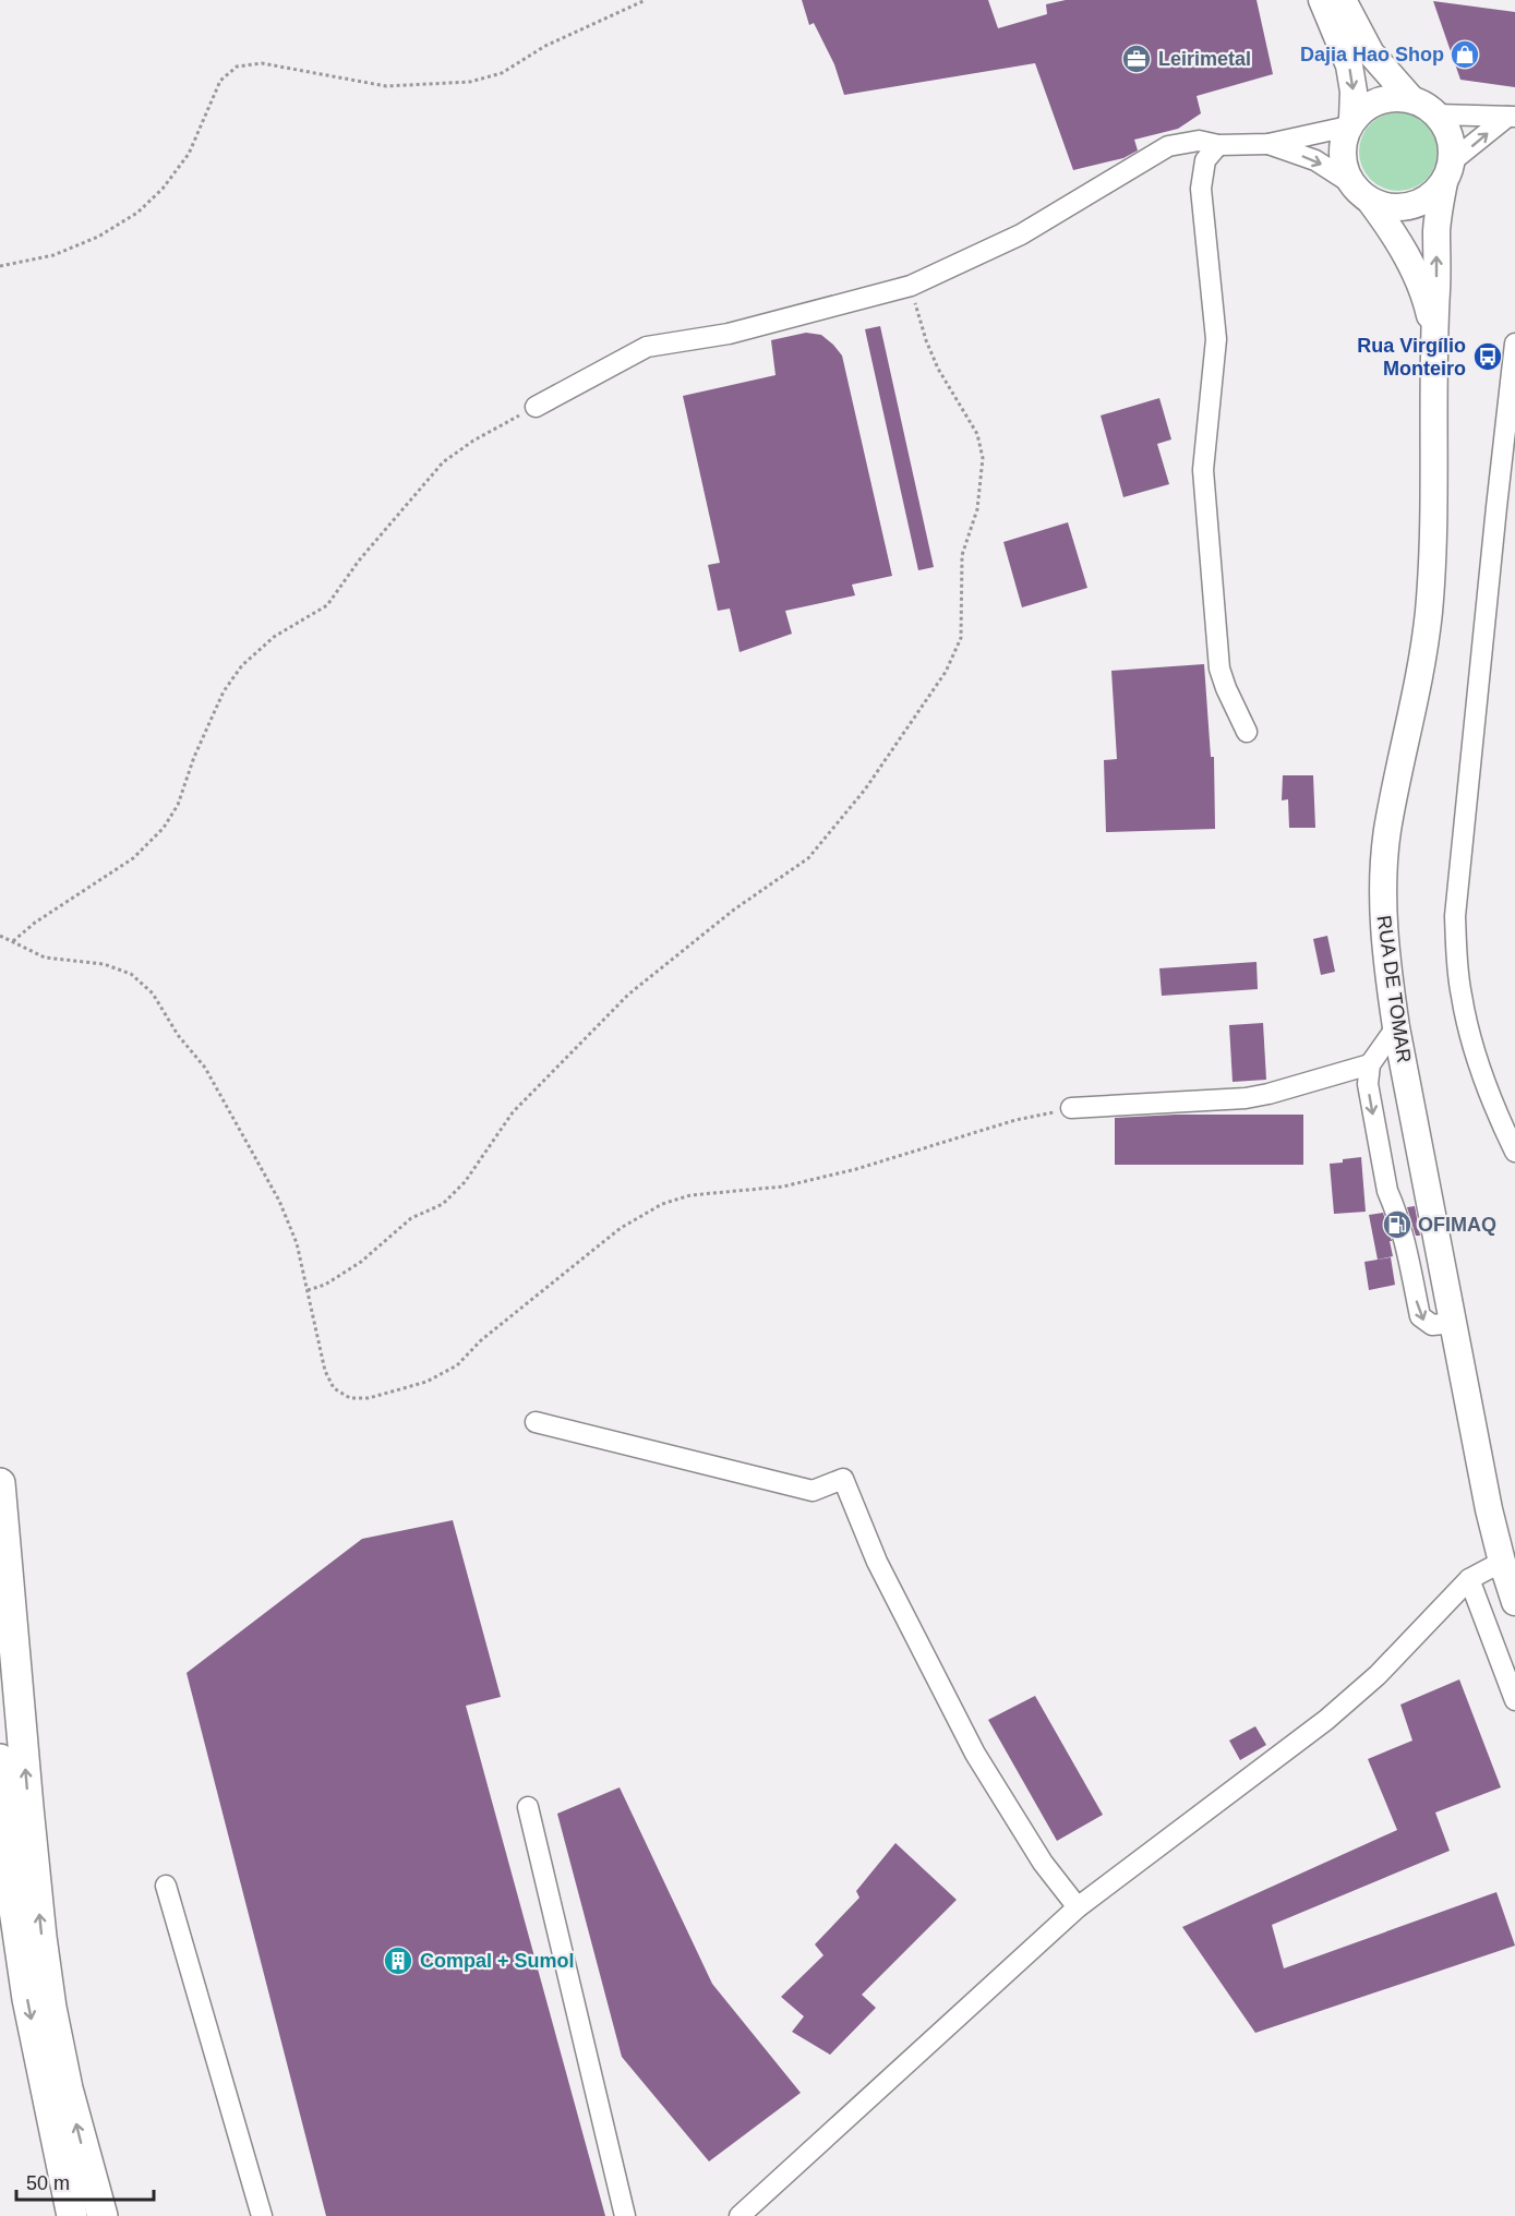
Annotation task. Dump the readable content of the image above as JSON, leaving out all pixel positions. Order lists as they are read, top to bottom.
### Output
{
  "streets": {
    "main road": ["RUA DE TOMAR"]
  },
  "places": {
    "shop": ["Dajia Hao Shop"],
    "office": ["Leirimetal"],
    "bus stop": ["Rua Virgílio Monteiro"],
    "fuel station": ["OFIMAQ"],
    "building": ["Compal + Sumol"]
  },
  "scale_bar": "50 m"
}
